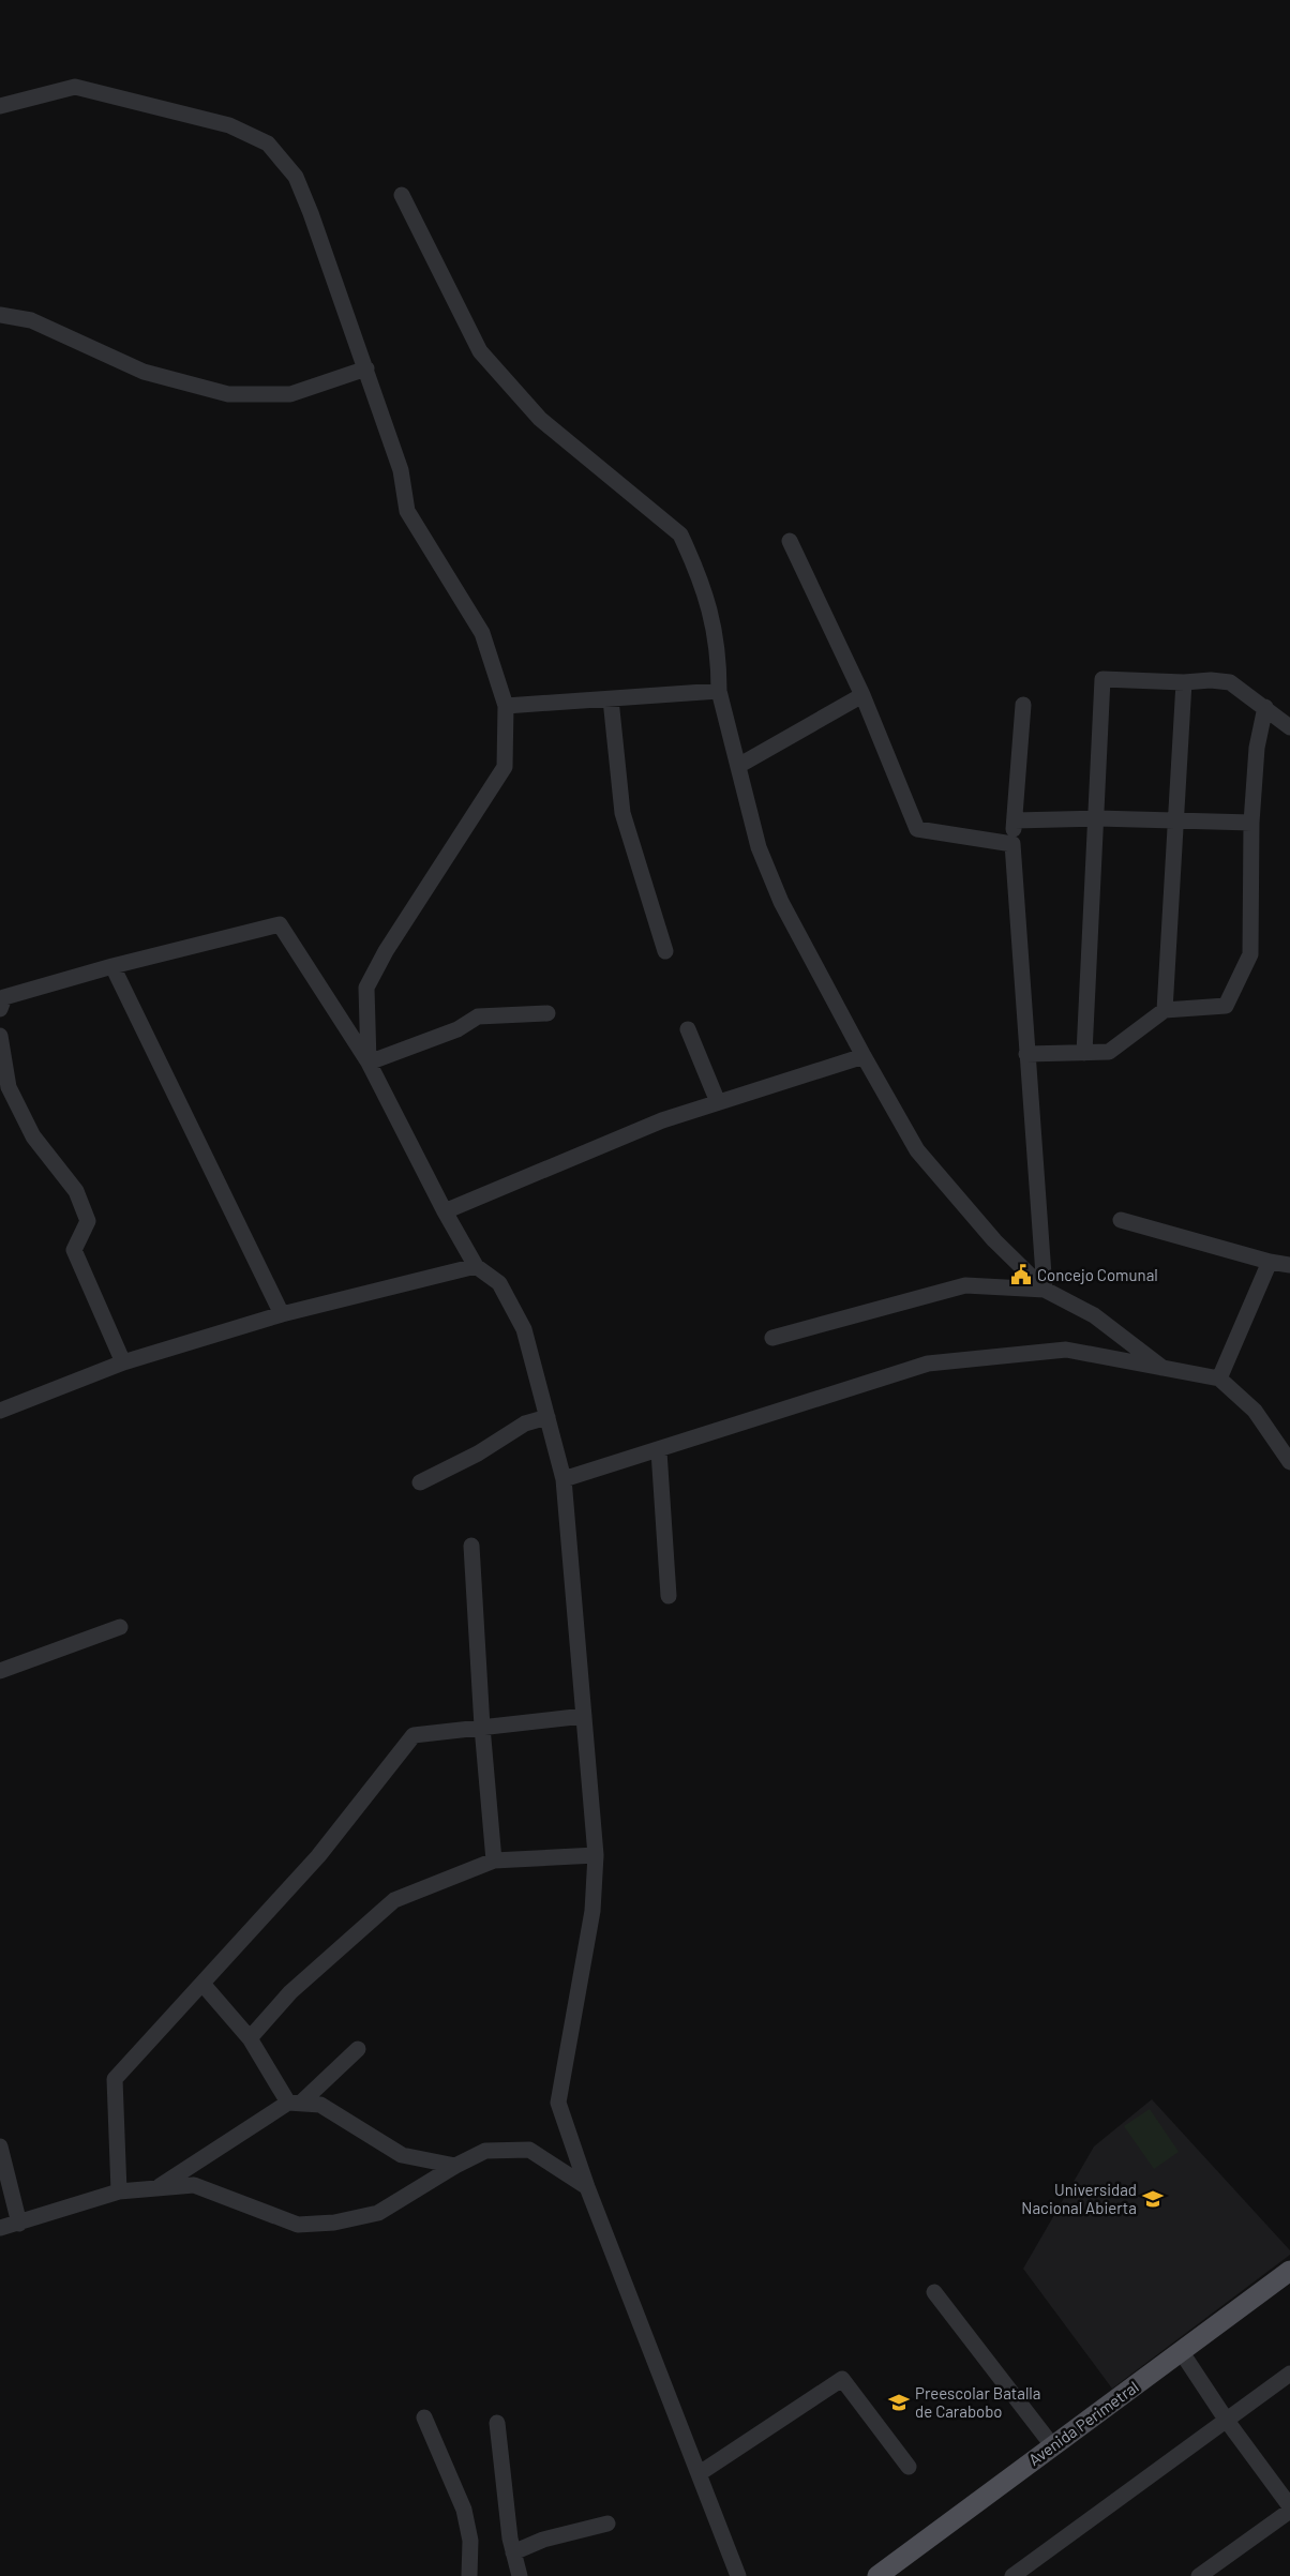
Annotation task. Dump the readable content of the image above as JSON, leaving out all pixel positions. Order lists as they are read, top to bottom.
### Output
{
  "streets": {
    "main road": ["Avenida Perimetral"]
  },
  "places": {
    "public building": ["Concejo Comunal"],
    "school or university": ["Universidad Nacional Abierta", "Preescolar Batalla de Carabobo"]
  }
}
